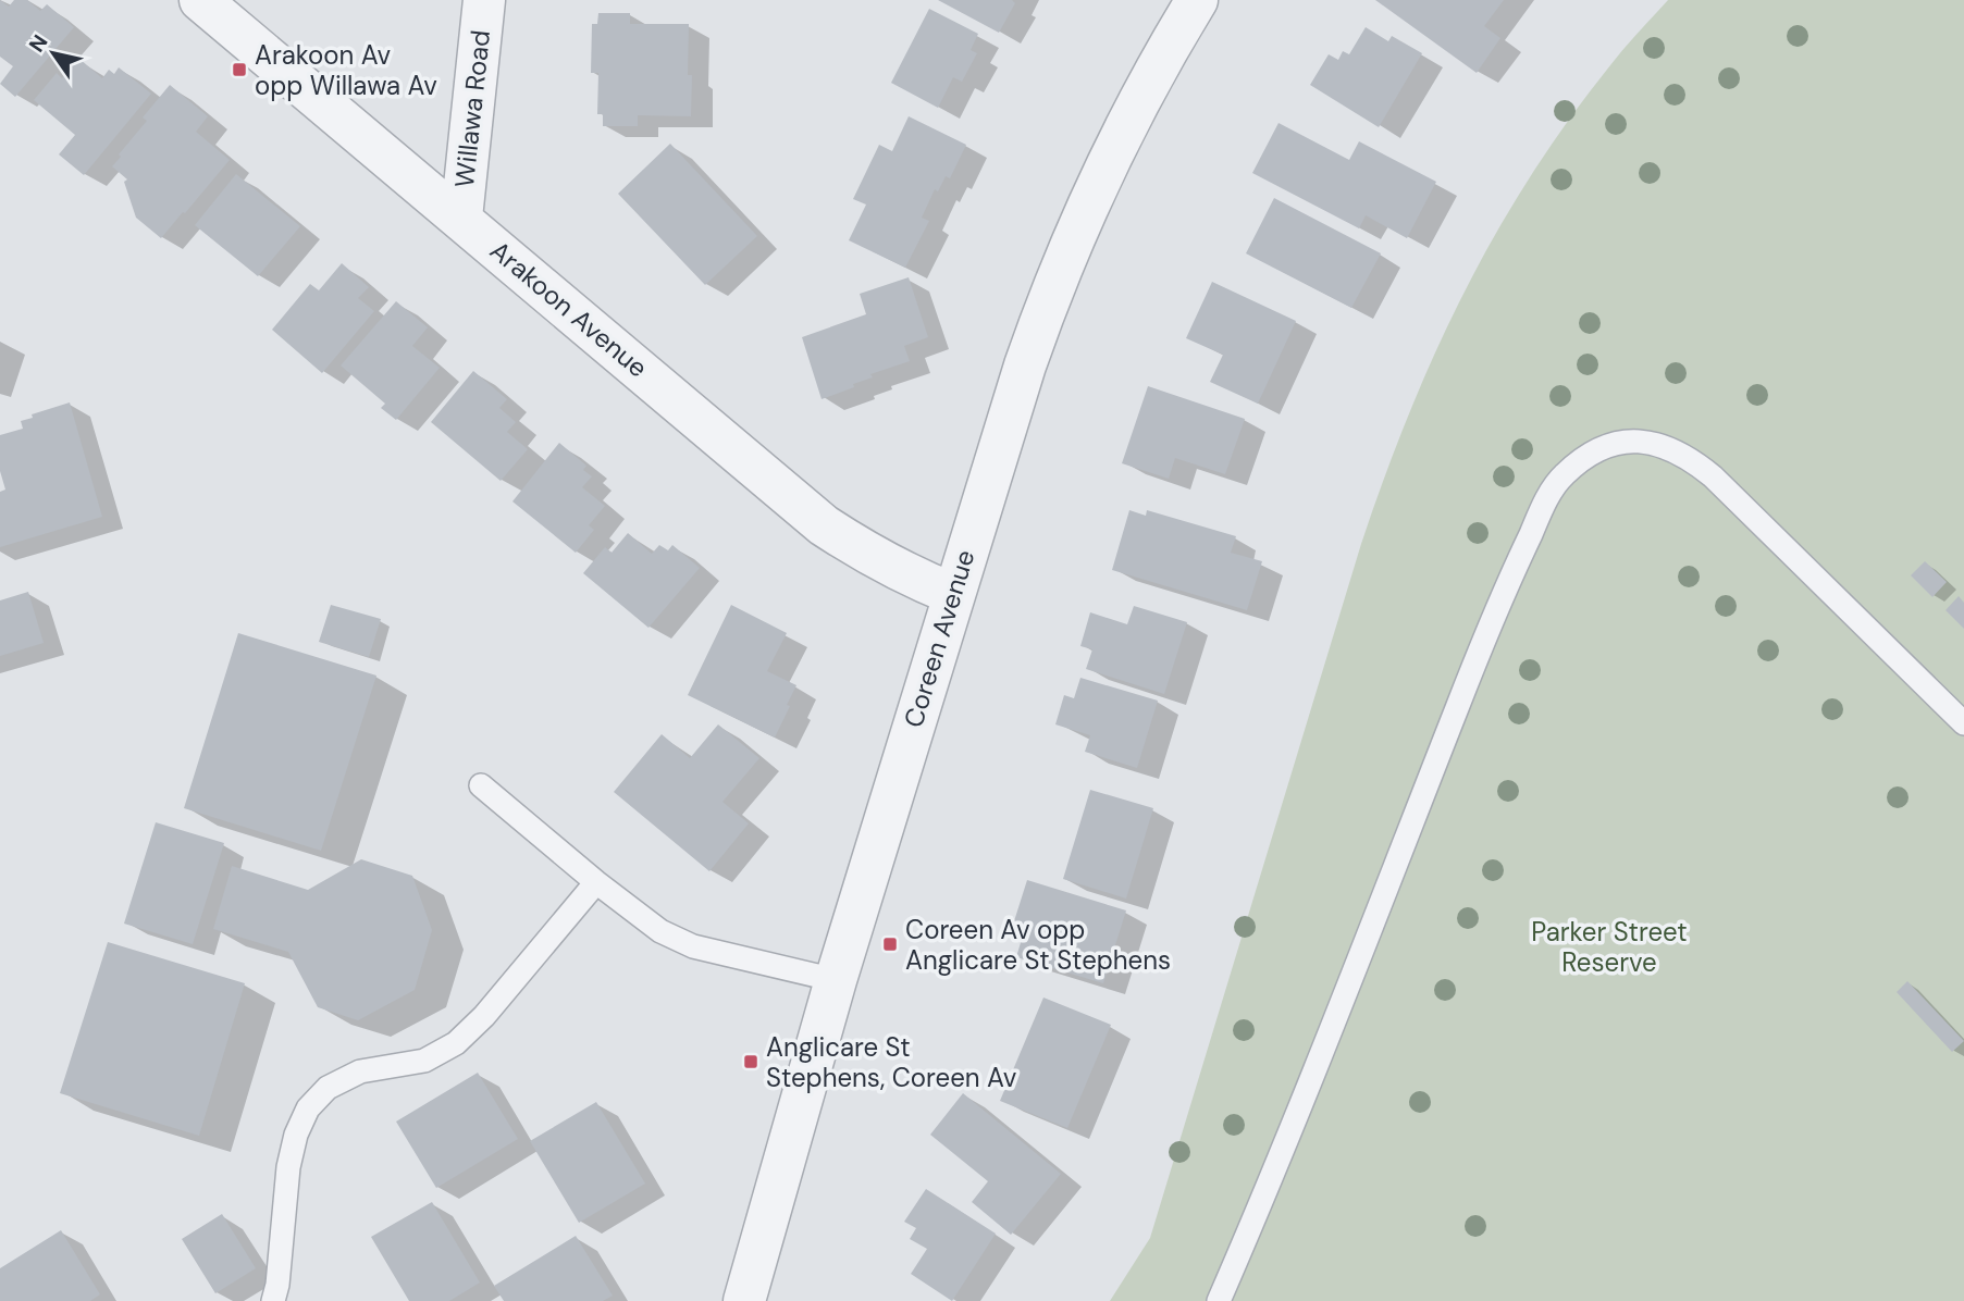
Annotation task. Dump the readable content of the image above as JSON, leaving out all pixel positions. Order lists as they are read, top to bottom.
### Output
{
  "streets": {
    "street": ["Willawa Road", "Arakoon Avenue", "Coreen Avenue"]
  },
  "crossings": [
    ["Willawa Road", "Arakoon Avenue"],
    ["Arakoon Avenue", "Coreen Avenue"]
  ],
  "parks": ["Parker Street Reserve"],
  "places": {
    "transit": ["Arakoon Av opp Willawa Av", "Coreen Av opp Anglicare St Stephens", "Anglicare St Stephens, Coreen Av"]
  },
  "north": "top left"
}
